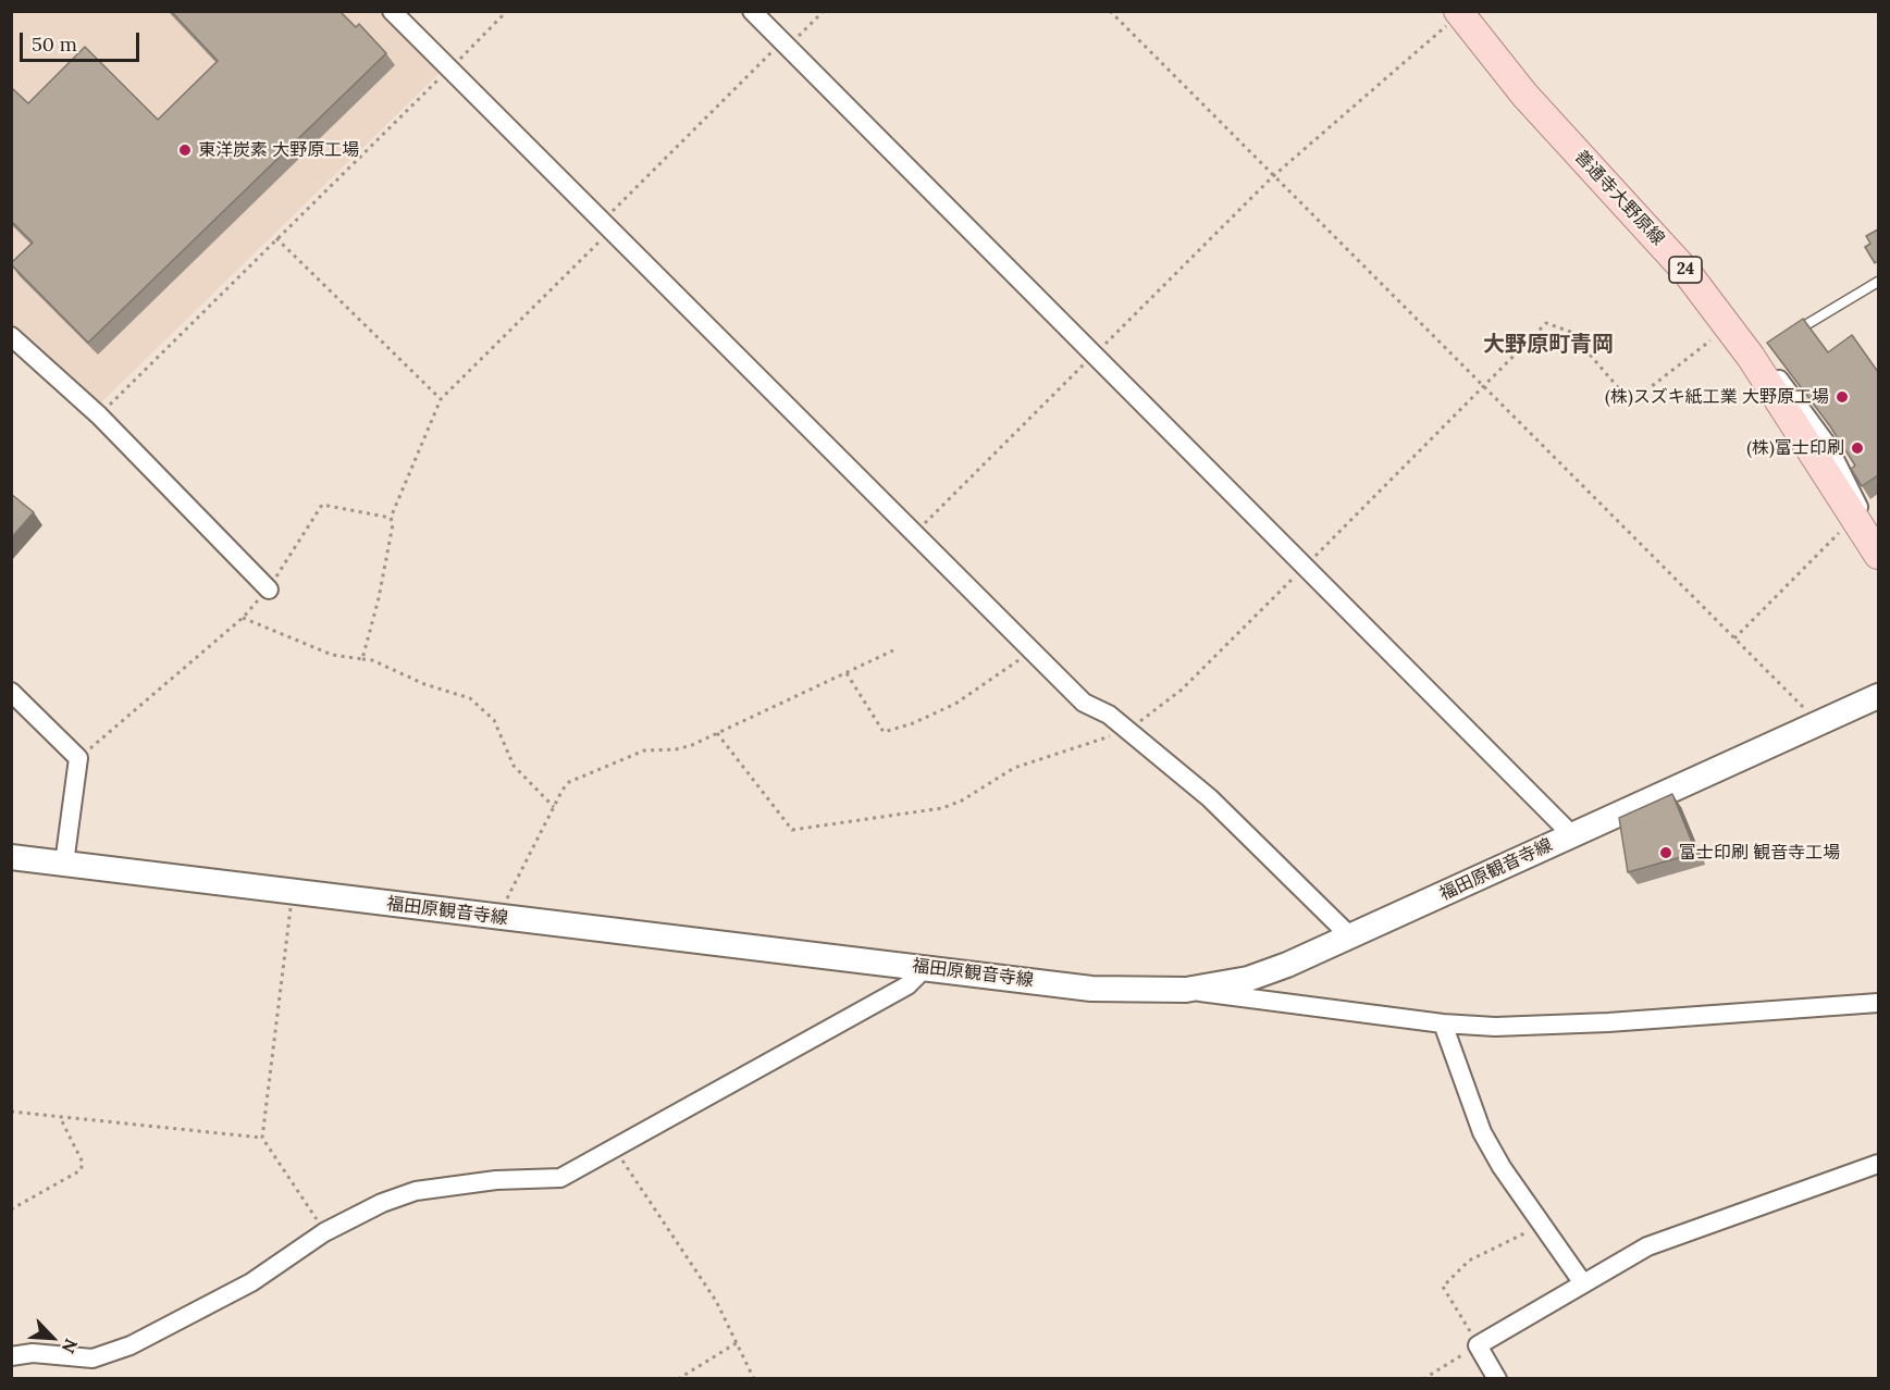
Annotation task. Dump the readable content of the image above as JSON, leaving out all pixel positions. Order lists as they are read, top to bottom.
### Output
{
  "streets": {
    "main road": ["善通寺大野原線", "24", "福田原観音寺線"]
  },
  "districts": ["大野原町青岡"],
  "places": [
    "東洋炭素 大野原工場",
    "(株)スズキ紙工業 大野原工場",
    "(株)富士印刷",
    "富士印刷 観音寺工場"
  ],
  "scale_bar": "50 m",
  "north": "bottom right"
}
